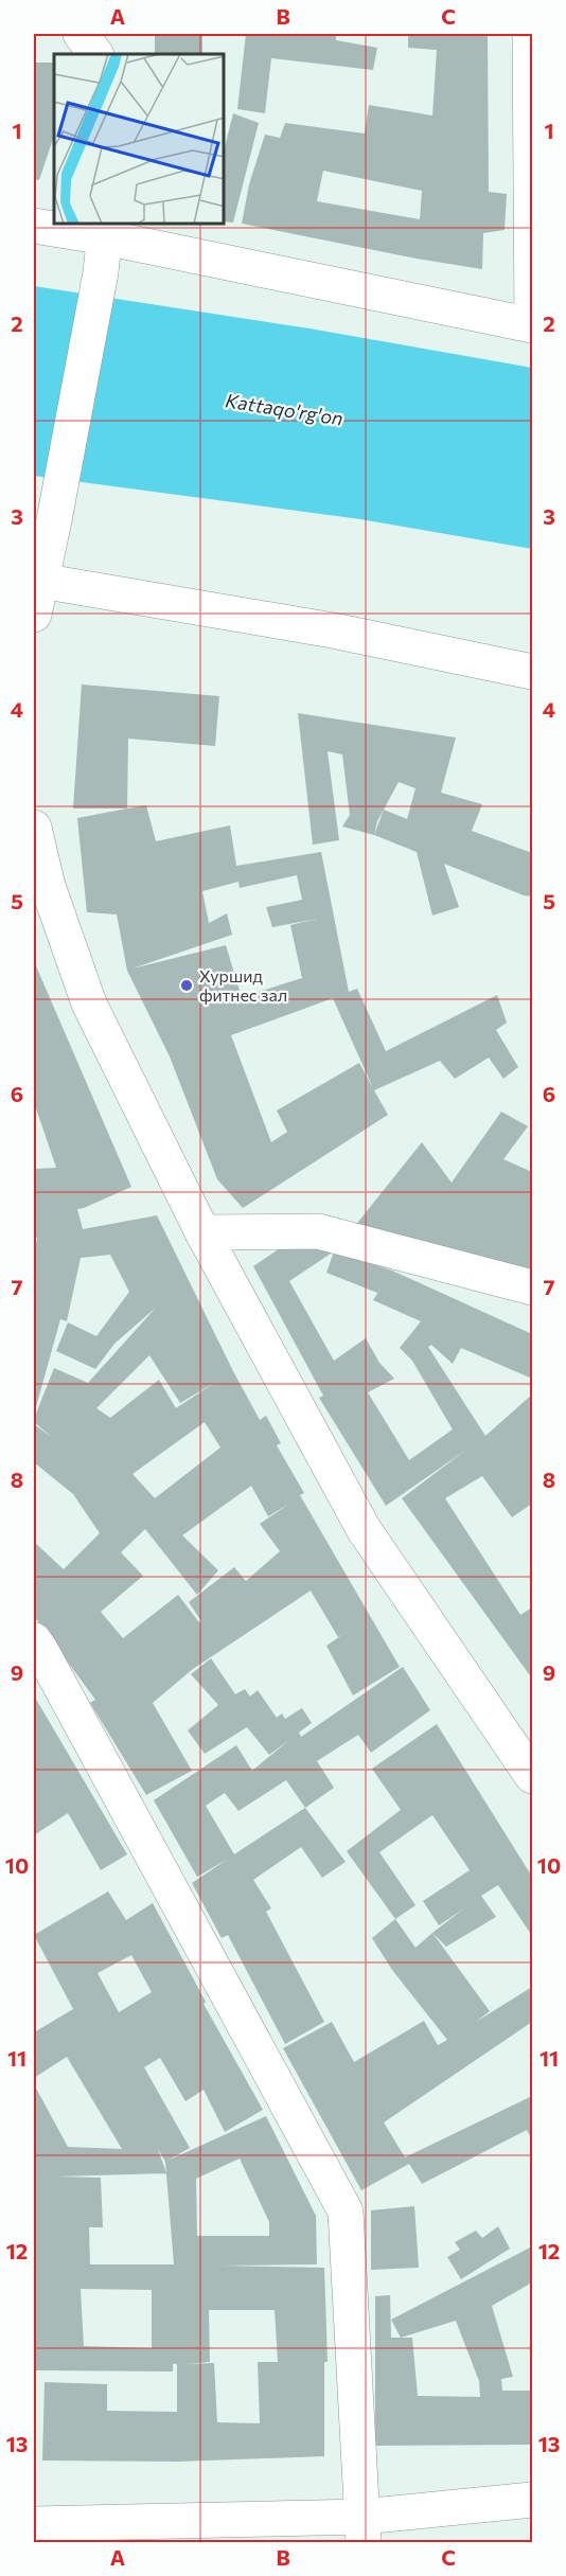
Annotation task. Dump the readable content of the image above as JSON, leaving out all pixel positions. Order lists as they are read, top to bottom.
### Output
{
  "water": ["Kattaqo'rg'on"],
  "places": ["Хуршид фитнес зал"],
  "grid": {
    "columns": ["A", "B", "C"],
    "rows": [
      "1",
      "2",
      "3",
      "4",
      "5",
      "6",
      "7",
      "8",
      "9",
      "10",
      "11",
      "12",
      "13"
    ]
  }
}
